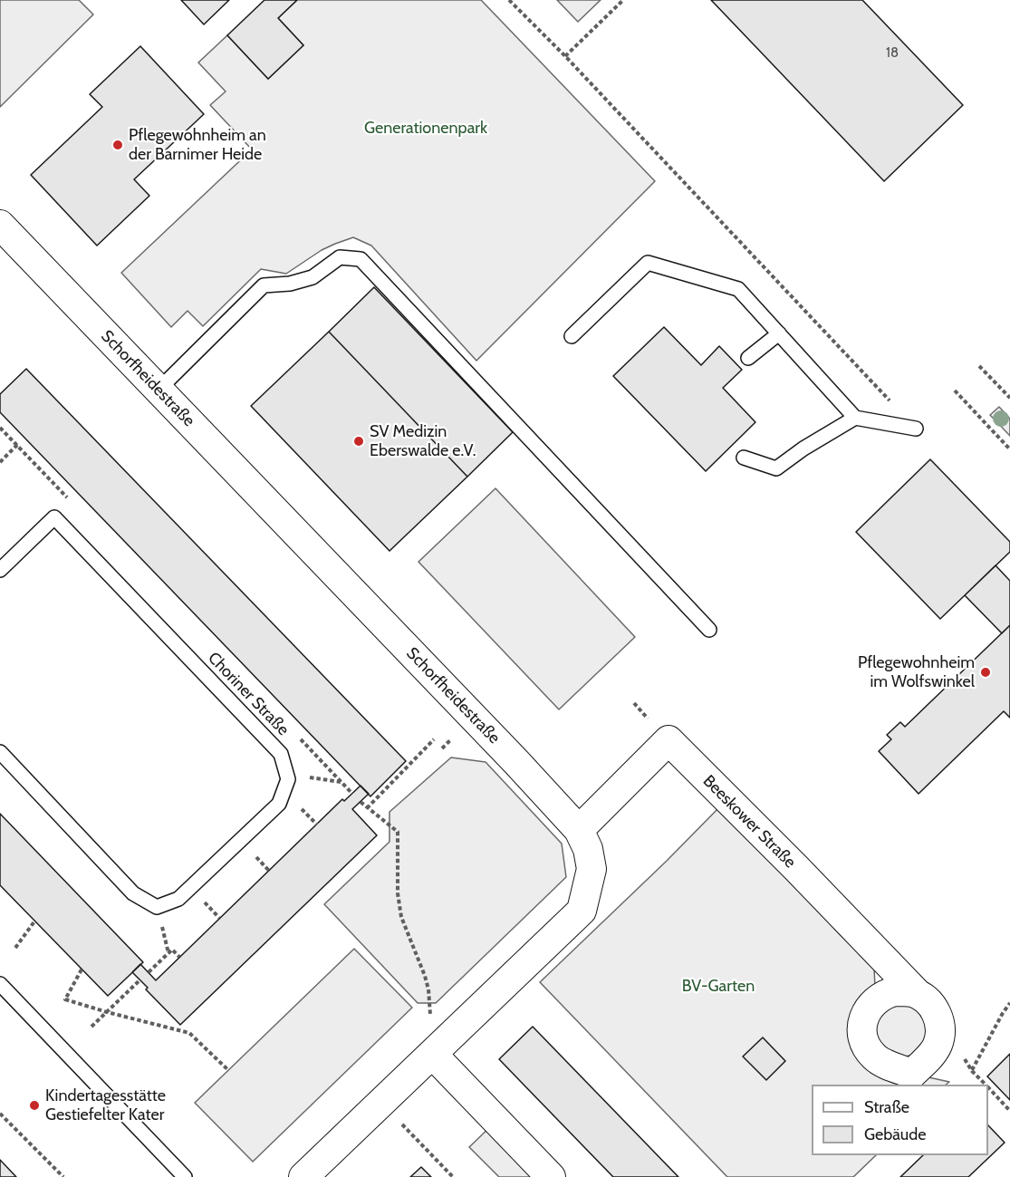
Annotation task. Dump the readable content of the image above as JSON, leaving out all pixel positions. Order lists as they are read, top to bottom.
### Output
{
  "streets": {
    "street": ["Schorfheidestraße", "Beeskower Straße"],
    "lane": ["Choriner Straße"]
  },
  "crossings": [
    ["Schorfheidestraße", "Beeskower Straße"]
  ],
  "parks": ["Generationenpark", "BV-Garten"],
  "places": [
    "Pflegewohnheim an der Barnimer Heide",
    "SV Medizin Eberswalde e.V.",
    "Pflegewohnheim im Wolfswinkel",
    "Kindertagesstätte Gestiefelter Kater"
  ],
  "house_numbers": ["18"],
  "legend": ["Straße", "Gebäude"]
}
